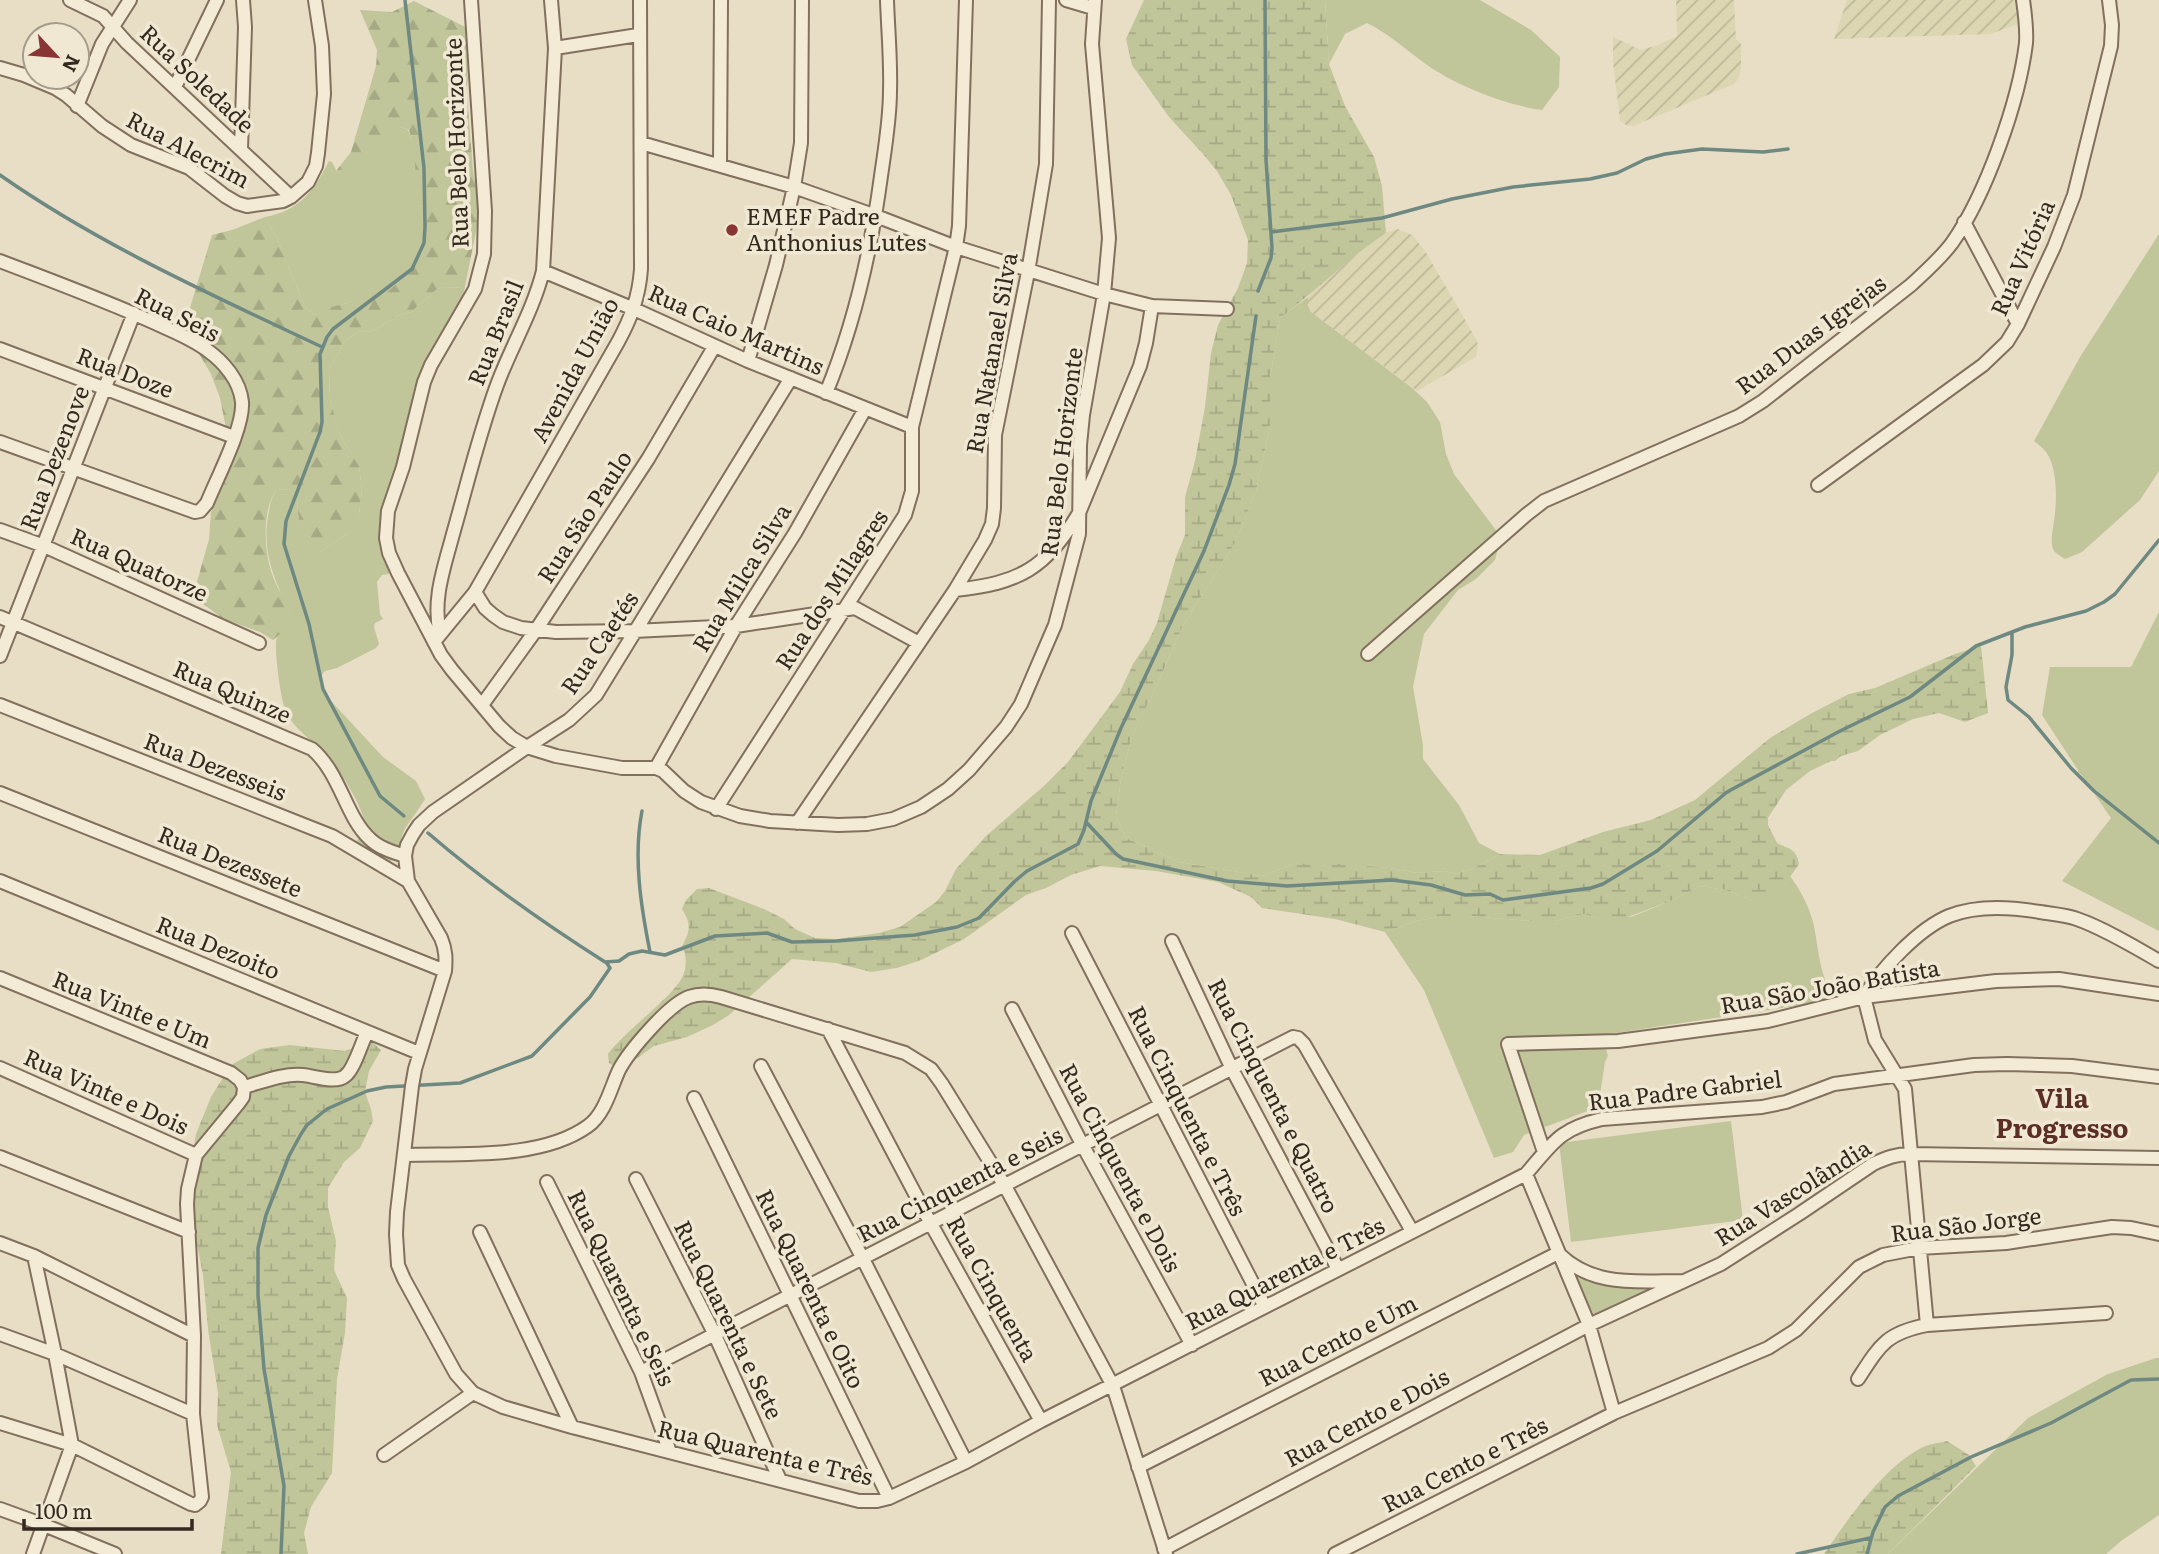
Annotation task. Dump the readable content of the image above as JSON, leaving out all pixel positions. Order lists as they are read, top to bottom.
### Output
{
  "streets": {
    "street": [
      "Rua Soledade",
      "Rua Belo Horizonte",
      "Rua Alecrim",
      "Rua Vitória",
      "Rua Seis",
      "Rua Caio Martins",
      "Rua Brasil",
      "Rua Duas Igrejas",
      "Rua Natanael Silva",
      "Avenida União",
      "Rua Doze",
      "Rua Dezenove",
      "Rua São Paulo",
      "Rua Quatorze",
      "Rua Milca Silva",
      "Rua dos Milagres",
      "Rua Caetés",
      "Rua Quinze",
      "Rua Dezesseis",
      "Rua Dezessete",
      "Rua Dezoito",
      "Rua São João Batista",
      "Rua Vinte e Um",
      "Rua Padre Gabriel",
      "Rua Vinte e Dois",
      "Rua Cinquenta e Quatro",
      "Rua Cinquenta e Três",
      "Rua Cinquenta e Dois",
      "Rua Cinquenta e Seis",
      "Rua Vascolândia",
      "Rua São Jorge",
      "Rua Quarenta e Três",
      "Rua Quarenta e Seis",
      "Rua Quarenta e Oito",
      "Rua Cinquenta",
      "Rua Quarenta e Sete",
      "Rua Cento e Um",
      "Rua Cento e Dois",
      "Rua Cento e Três"
    ]
  },
  "crossings": [
    ["Rua Soledade", "Rua Alecrim"],
    ["Rua Belo Horizonte", "Rua Brasil"],
    ["Rua Belo Horizonte", "Rua Natanael Silva"],
    ["Rua Belo Horizonte", "Avenida União"],
    ["Rua Belo Horizonte", "Rua São Paulo"],
    ["Rua Belo Horizonte", "Rua Milca Silva"],
    ["Rua Belo Horizonte", "Rua dos Milagres"],
    ["Rua Belo Horizonte", "Rua Caetés"],
    ["Rua Seis", "Rua Doze"],
    ["Rua Seis", "Rua Dezenove"],
    ["Rua Caio Martins", "Rua Brasil"],
    ["Rua Caio Martins", "Avenida União"],
    ["Rua Caio Martins", "Rua São Paulo"],
    ["Rua Caio Martins", "Rua Milca Silva"],
    ["Rua Caio Martins", "Rua dos Milagres"],
    ["Rua Caio Martins", "Rua Caetés"],
    ["Rua Brasil", "Avenida União"],
    ["Rua Doze", "Rua Dezenove"],
    ["Rua Dezenove", "Rua Quatorze"],
    ["Rua Dezenove", "Rua Quinze"],
    ["Rua Caetés", "Rua Quinze"],
    ["Rua Dezesseis", "Rua Quarenta e Três"],
    ["Rua Dezessete", "Rua Quarenta e Três"],
    ["Rua Dezoito", "Rua Quarenta e Três"],
    ["Rua São João Batista", "Rua Padre Gabriel"],
    ["Rua Padre Gabriel", "Rua Quarenta e Três"],
    ["Rua Cinquenta e Quatro", "Rua Cinquenta e Seis"],
    ["Rua Cinquenta e Quatro", "Rua Quarenta e Três"],
    ["Rua Cinquenta e Três", "Rua Cinquenta e Seis"],
    ["Rua Cinquenta e Três", "Rua Quarenta e Três"],
    ["Rua Cinquenta e Dois", "Rua Cinquenta e Seis"],
    ["Rua Cinquenta e Dois", "Rua Quarenta e Três"],
    ["Rua Cinquenta e Seis", "Rua Quarenta e Três"],
    ["Rua Cinquenta e Seis", "Rua Quarenta e Seis"],
    ["Rua Cinquenta e Seis", "Rua Quarenta e Oito"],
    ["Rua Cinquenta e Seis", "Rua Cinquenta"],
    ["Rua Cinquenta e Seis", "Rua Quarenta e Sete"],
    ["Rua Vascolândia", "Rua Cento e Dois"],
    ["Rua São Jorge", "Rua Cento e Três"],
    ["Rua Quarenta e Três", "Rua Quarenta e Seis"],
    ["Rua Quarenta e Três", "Rua Quarenta e Oito"],
    ["Rua Quarenta e Três", "Rua Cinquenta"],
    ["Rua Quarenta e Três", "Rua Quarenta e Sete"]
  ],
  "districts": ["Vila Progresso"],
  "places": ["EMEF Padre Anthonius Lutes"],
  "scale_bar": "100 m",
  "north": "bottom right"
}
